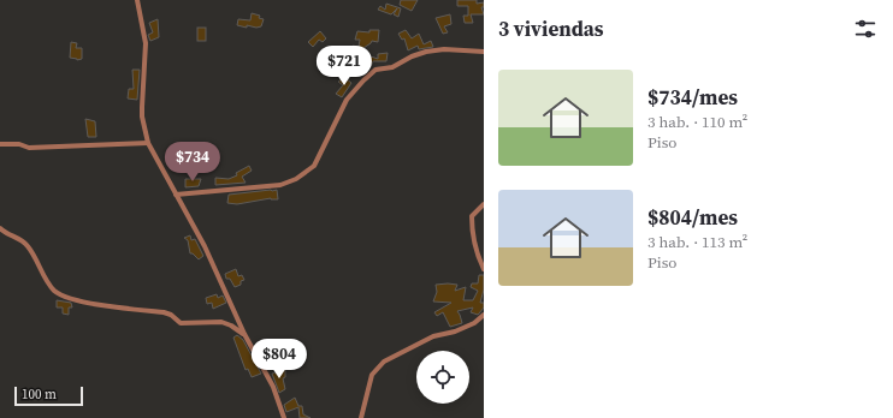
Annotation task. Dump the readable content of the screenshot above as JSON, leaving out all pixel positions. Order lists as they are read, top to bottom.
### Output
{
  "scale_bar": "100 m",
  "page": {
    "heading": "3 viviendas",
    "price": ["$721", "$734", "$804"],
    "list": [
      {
        "name": "$734/mes",
        "note": "3 hab. · 110 m² · Piso"
      },
      {
        "name": "$804/mes",
        "note": "3 hab. · 113 m² · Piso"
      }
    ],
    "scale": "100 m"
  }
}
